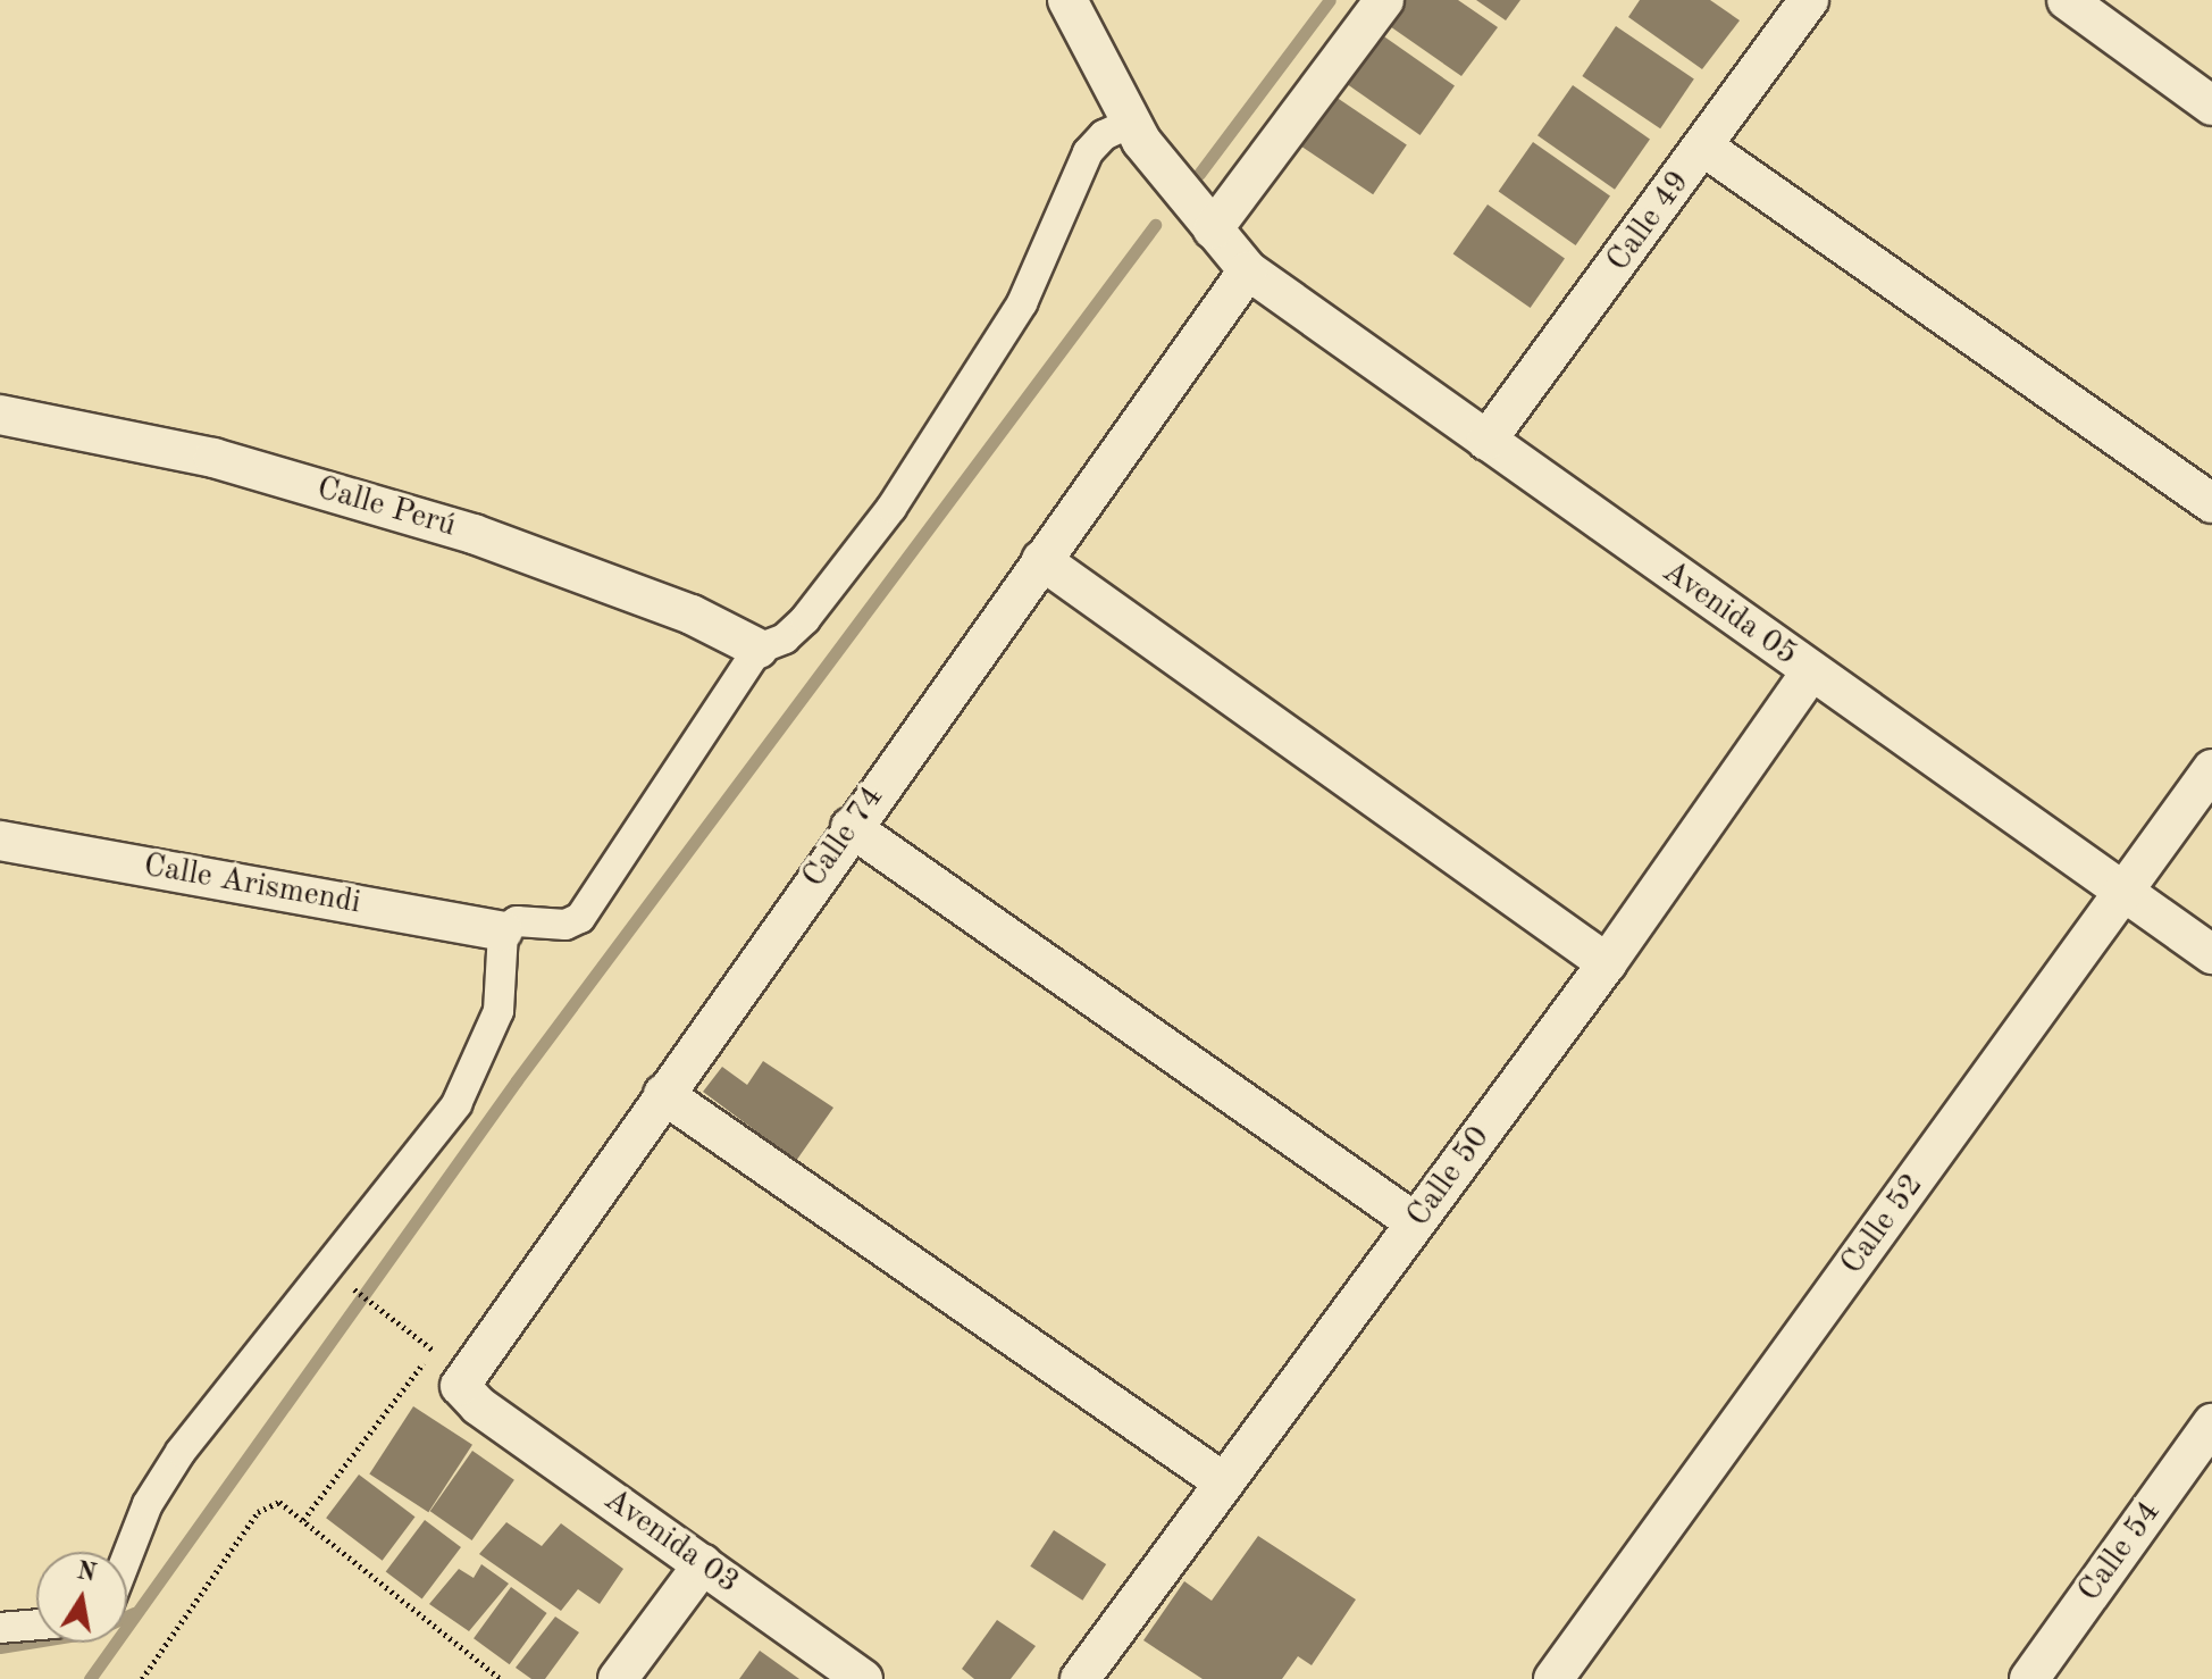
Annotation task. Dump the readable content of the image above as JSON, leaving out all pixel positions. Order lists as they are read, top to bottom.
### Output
{
  "streets": {
    "street": [
      "Calle 49",
      "Calle Perú",
      "Avenida 05",
      "Calle 74",
      "Calle Arismendi",
      "Calle 50",
      "Calle 52",
      "Avenida 03",
      "Calle 54"
    ]
  },
  "crossings": [
    ["Calle 49", "Avenida 05"],
    ["Avenida 05", "Calle 74"],
    ["Avenida 05", "Calle 50"],
    ["Avenida 05", "Calle 52"],
    ["Calle 74", "Avenida 03"]
  ],
  "north": "top"
}
